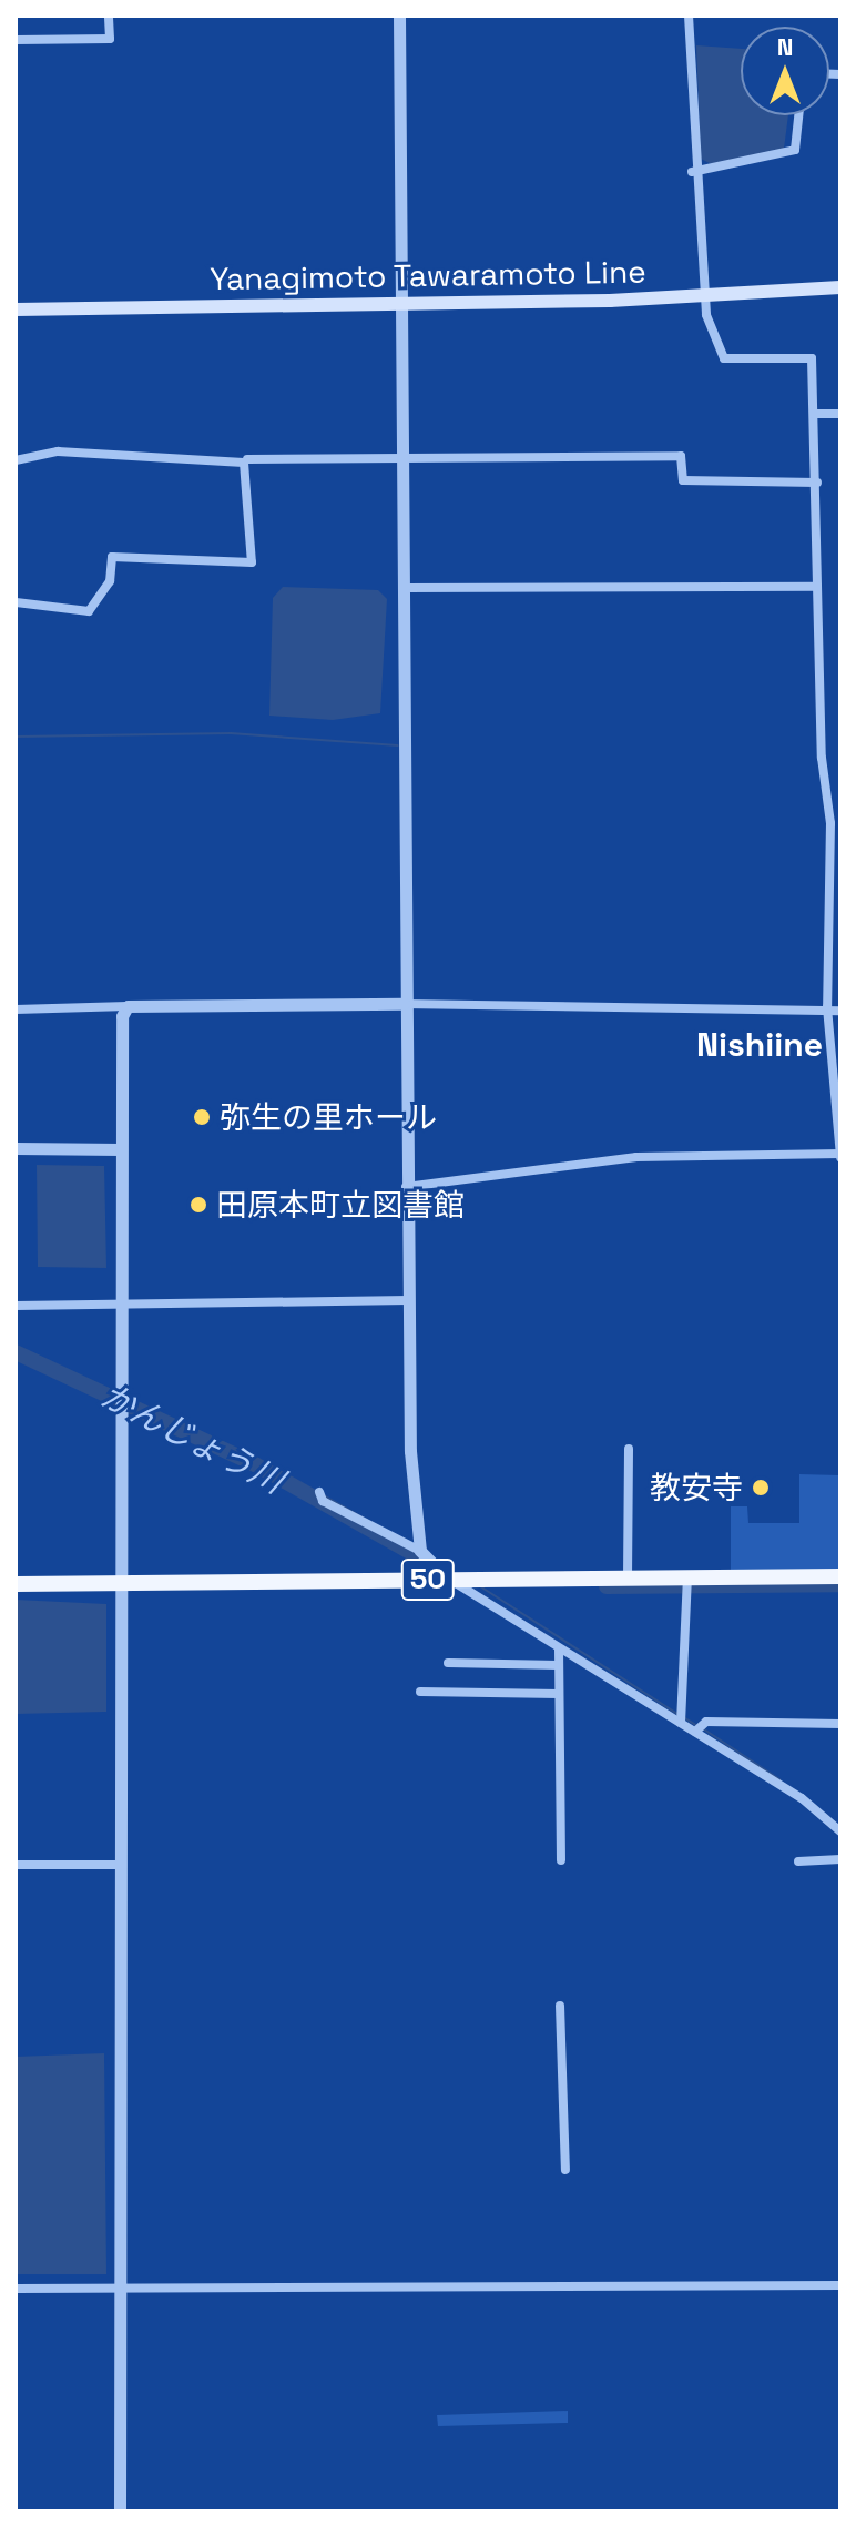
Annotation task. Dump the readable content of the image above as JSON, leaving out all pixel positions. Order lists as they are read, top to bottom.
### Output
{
  "streets": {
    "main road": ["Yanagimoto Tawaramoto Line", "50"]
  },
  "districts": ["Nishiine"],
  "water": ["かんじょう川"],
  "places": ["弥生の里ホール", "田原本町立図書館", "教安寺"],
  "north": "top"
}
